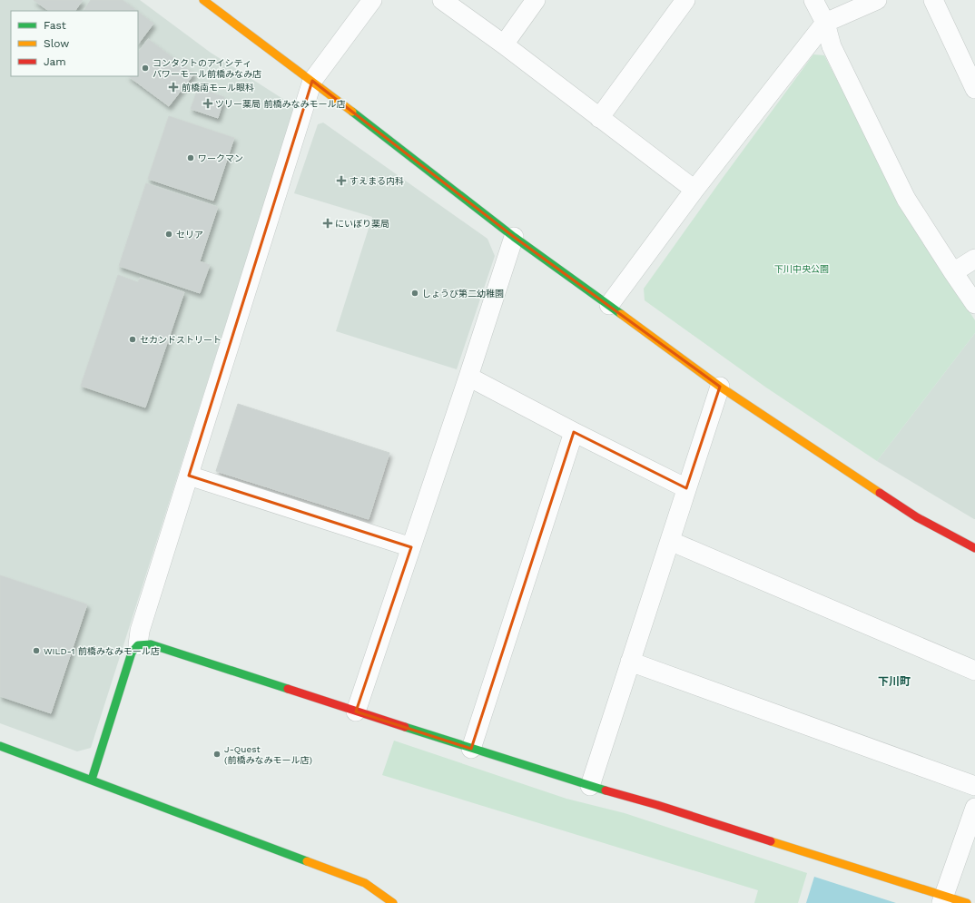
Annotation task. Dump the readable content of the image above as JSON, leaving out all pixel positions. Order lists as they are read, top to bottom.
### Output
{
  "districts": ["下川町"],
  "parks": ["下川中央公園"],
  "places": {
    "other": [
      "コンタクトのアイシティ パワーモール前橋みなみ店",
      "ワークマン",
      "セリア",
      "しょうび第二幼稚園",
      "セカンドストリート",
      "WILD-1 前橋みなみモール店",
      "J-Quest (前橋みなみモール店)"
    ],
    "health": [
      "前橋南モール眼科",
      "ツリー薬局 前橋みなみモール店",
      "すえまる内科",
      "にいぼり薬局"
    ]
  },
  "legend": ["Fast", "Slow", "Jam"]
}
